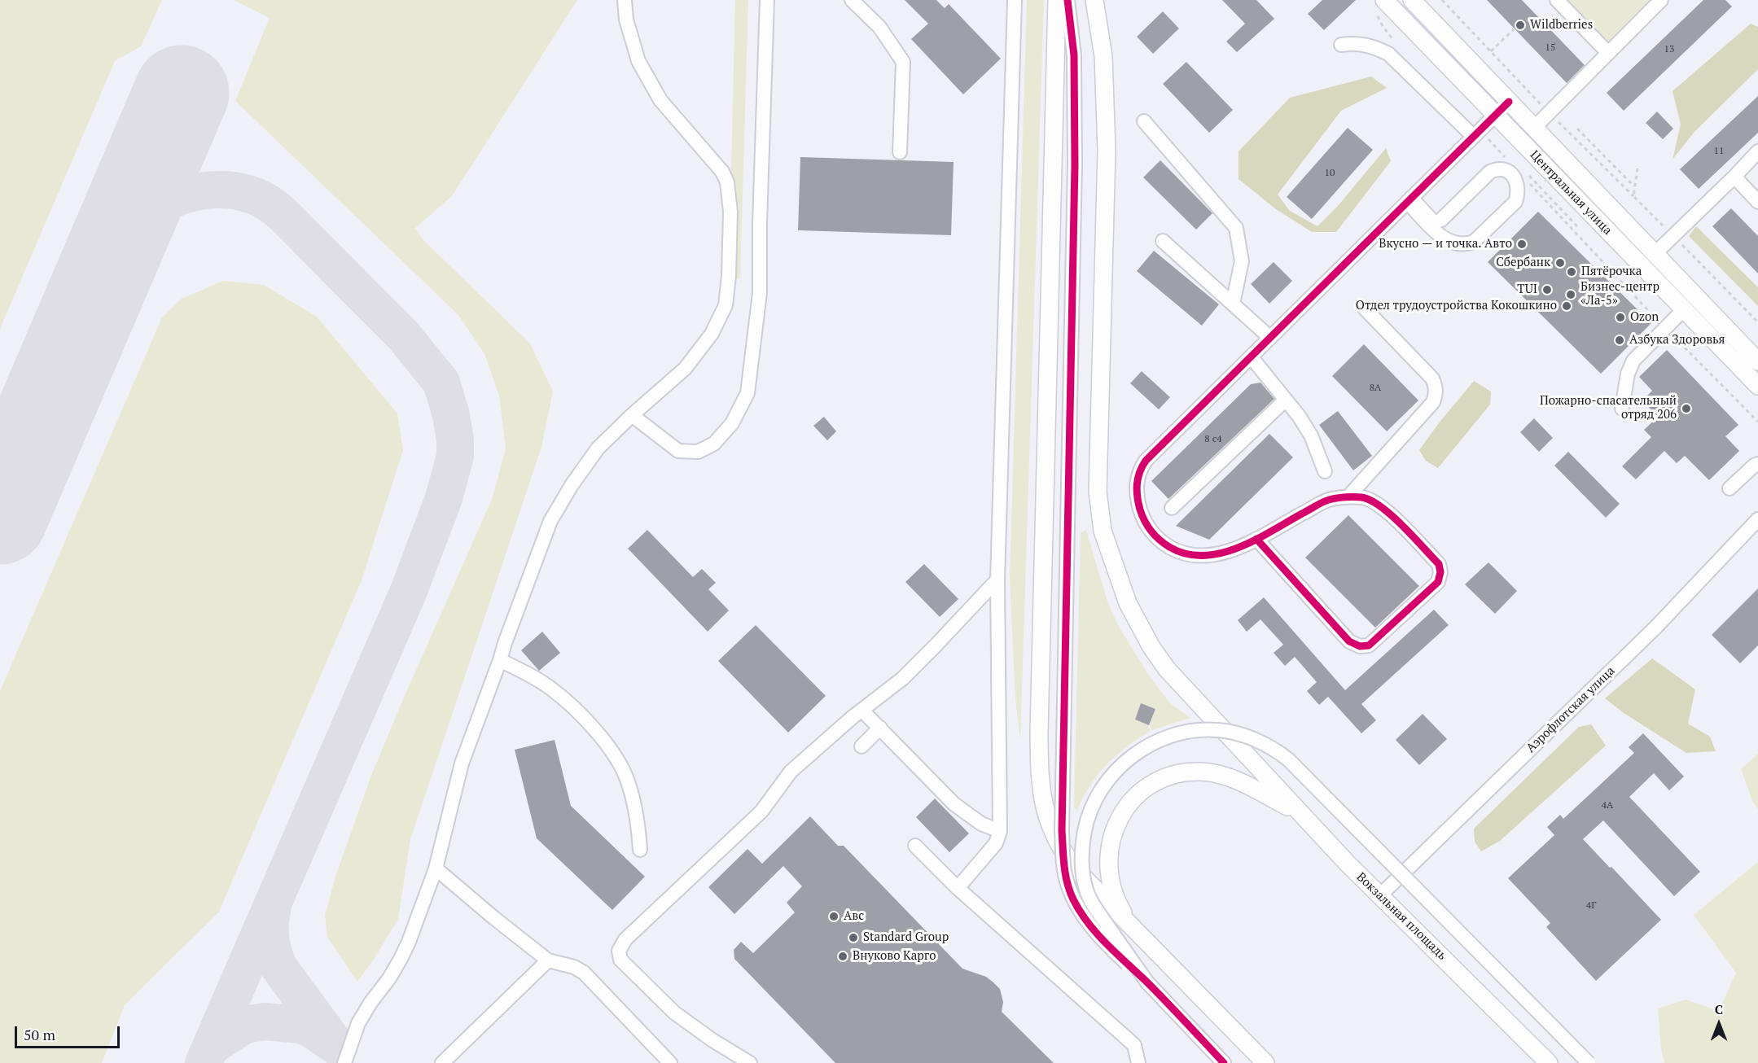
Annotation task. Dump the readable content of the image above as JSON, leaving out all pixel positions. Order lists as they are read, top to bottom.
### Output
{
  "streets": {
    "main road": ["Центральная улица", "Вокзальная площадь"],
    "street": ["Аэрофлотская улица"]
  },
  "crossings": [
    ["Аэрофлотская улица", "Вокзальная площадь"]
  ],
  "places": [
    "Wildberries",
    "Вкусно — и точка. Авто",
    "Сбербанк",
    "Пятёрочка",
    "TUI",
    "Бизнес-центр «Ла-5»",
    "Отдел трудоустройства Кокошкино",
    "Ozon",
    "Азбука Здоровья",
    "Пожарно-спасательный отряд 206",
    "Авс",
    "Standard Group",
    "Внуково Карго"
  ],
  "house_numbers": [
    "15",
    "13",
    "11",
    "10",
    "8А",
    "8 с4",
    "4А",
    "4Г"
  ],
  "scale_bar": "50 m",
  "north": "top"
}
